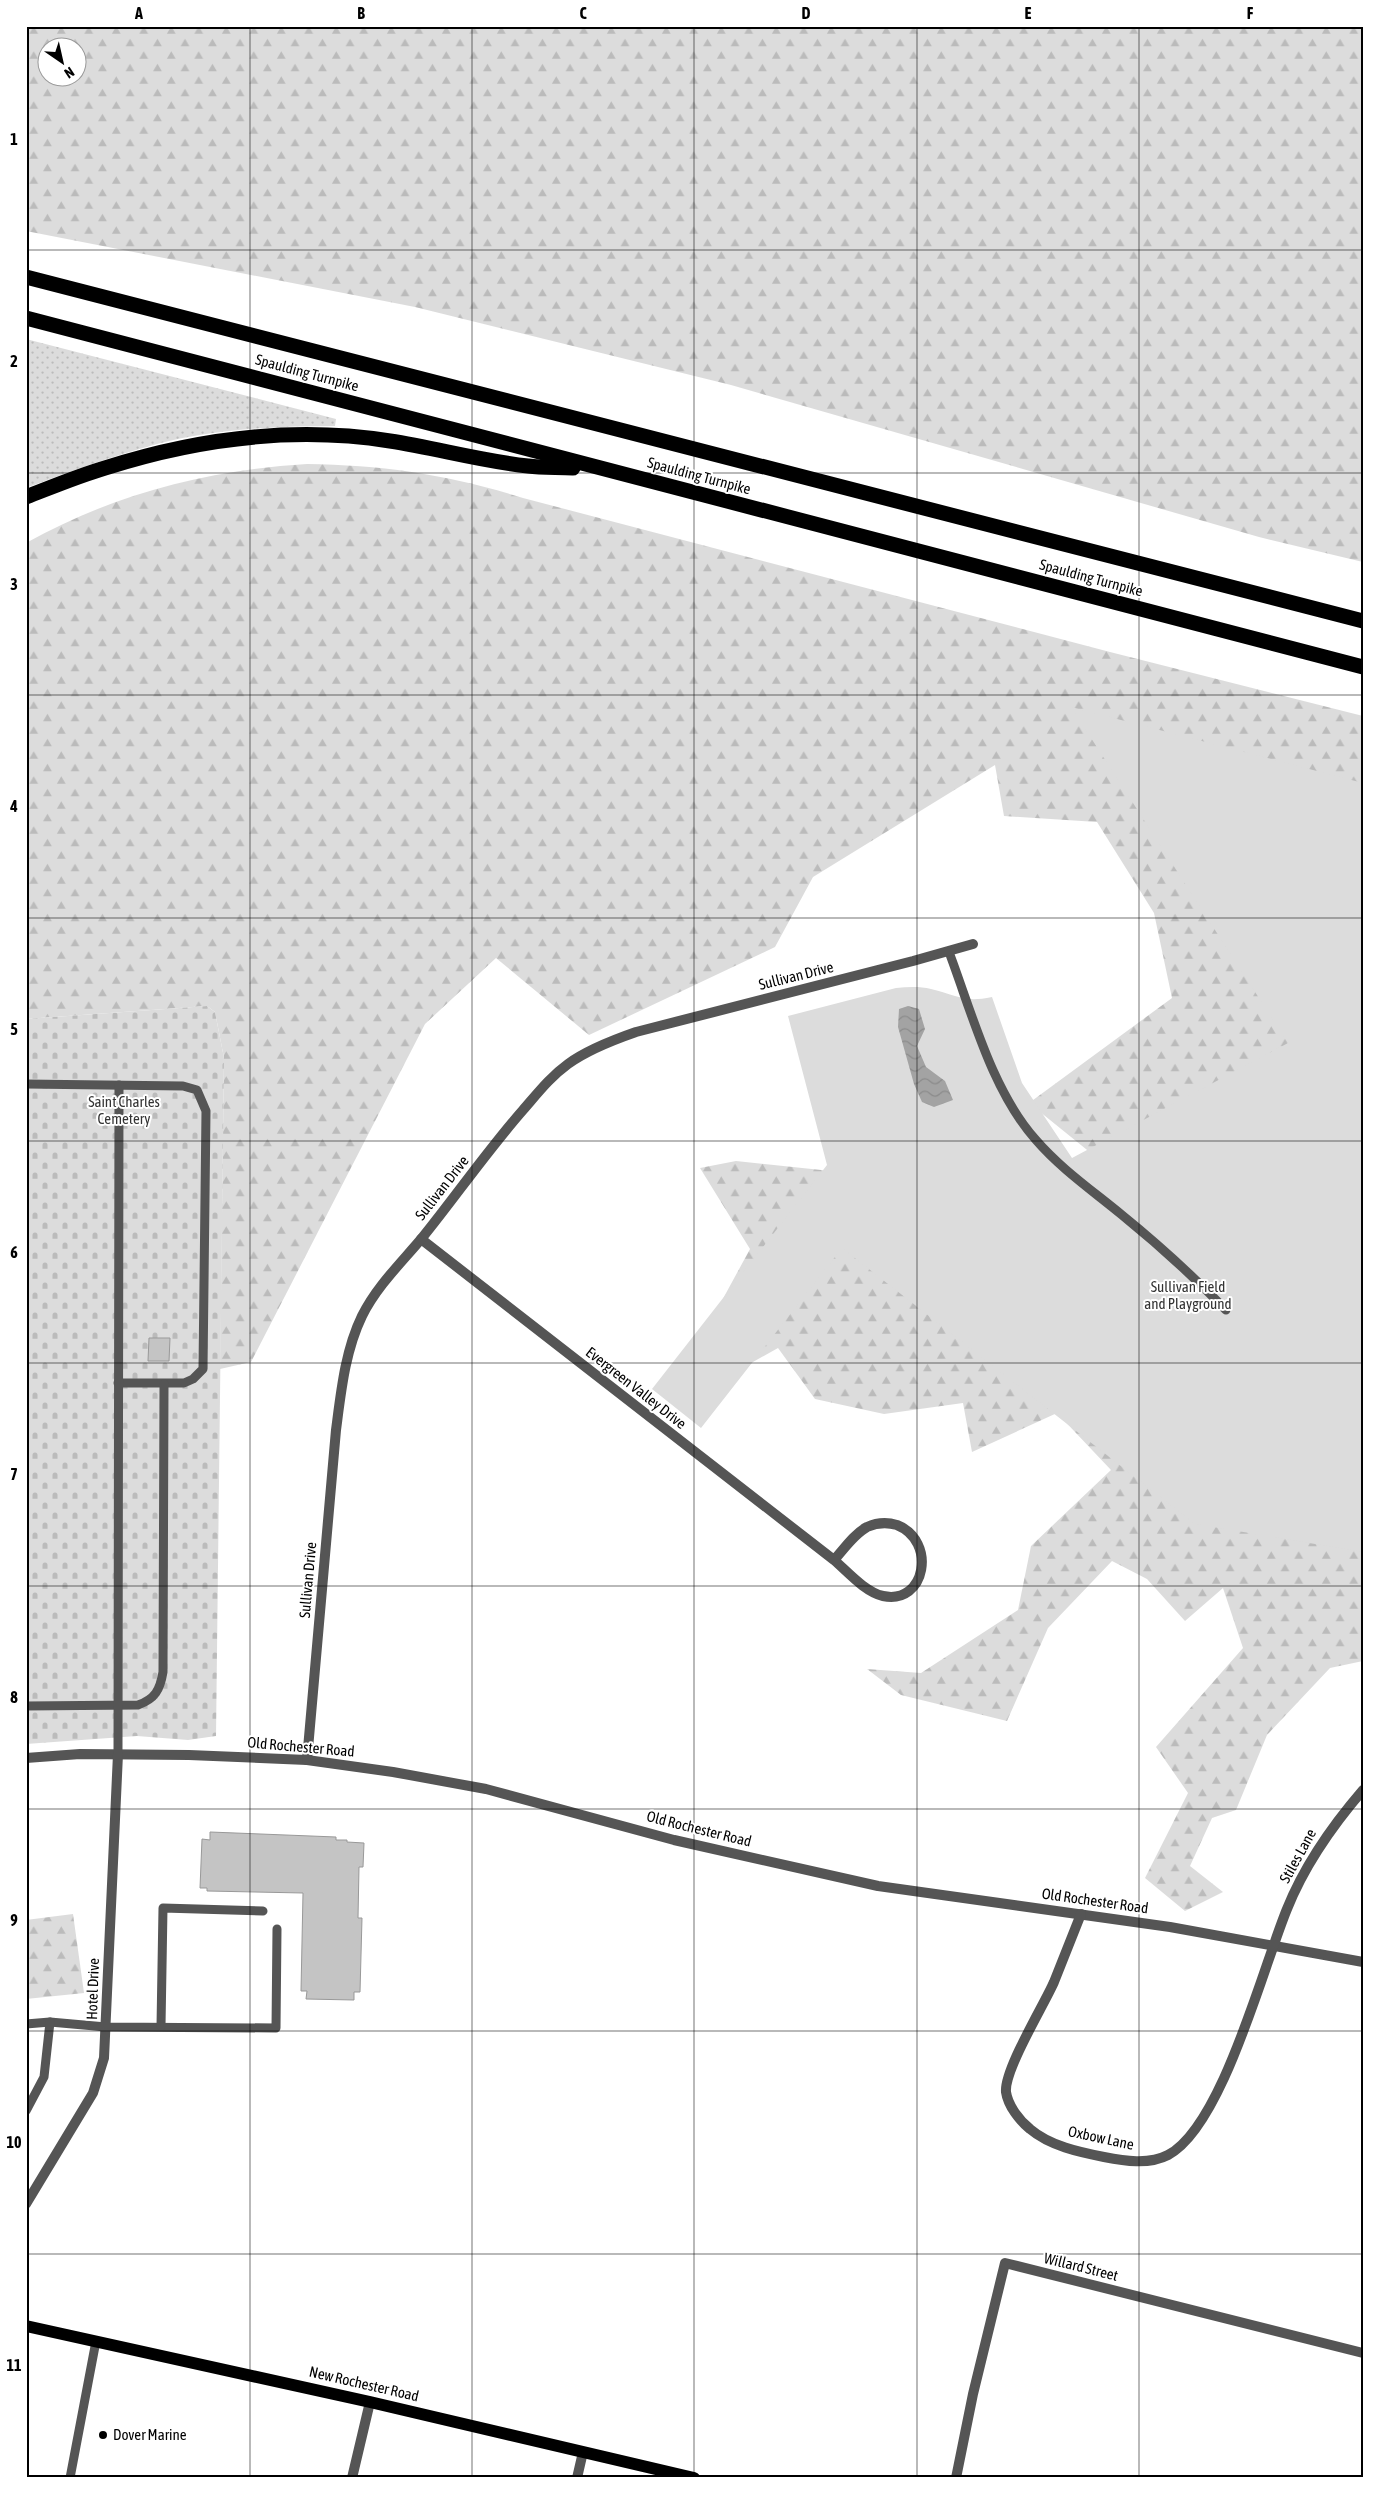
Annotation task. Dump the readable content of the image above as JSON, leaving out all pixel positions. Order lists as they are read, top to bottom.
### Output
{
  "streets": {
    "highway": ["Spaulding Turnpike"],
    "main road": ["New Rochester Road"],
    "street": [
      "Sullivan Drive",
      "Evergreen Valley Drive",
      "Old Rochester Road",
      "Stiles Lane",
      "Hotel Drive",
      "Oxbow Lane",
      "Willard Street"
    ]
  },
  "crossings": [
    ["Sullivan Drive", "Evergreen Valley Drive"],
    ["Sullivan Drive", "Old Rochester Road"],
    ["Old Rochester Road", "Stiles Lane"],
    ["Old Rochester Road", "Hotel Drive"],
    ["Old Rochester Road", "Oxbow Lane"],
    ["Stiles Lane", "Oxbow Lane"]
  ],
  "parks": ["Saint Charles Cemetery", "Sullivan Field and Playground"],
  "places": ["Dover Marine"],
  "north": "bottom right",
  "grid": {
    "columns": [
      "A",
      "B",
      "C",
      "D",
      "E",
      "F"
    ],
    "rows": [
      "1",
      "2",
      "3",
      "4",
      "5",
      "6",
      "7",
      "8",
      "9",
      "10",
      "11"
    ]
  }
}
